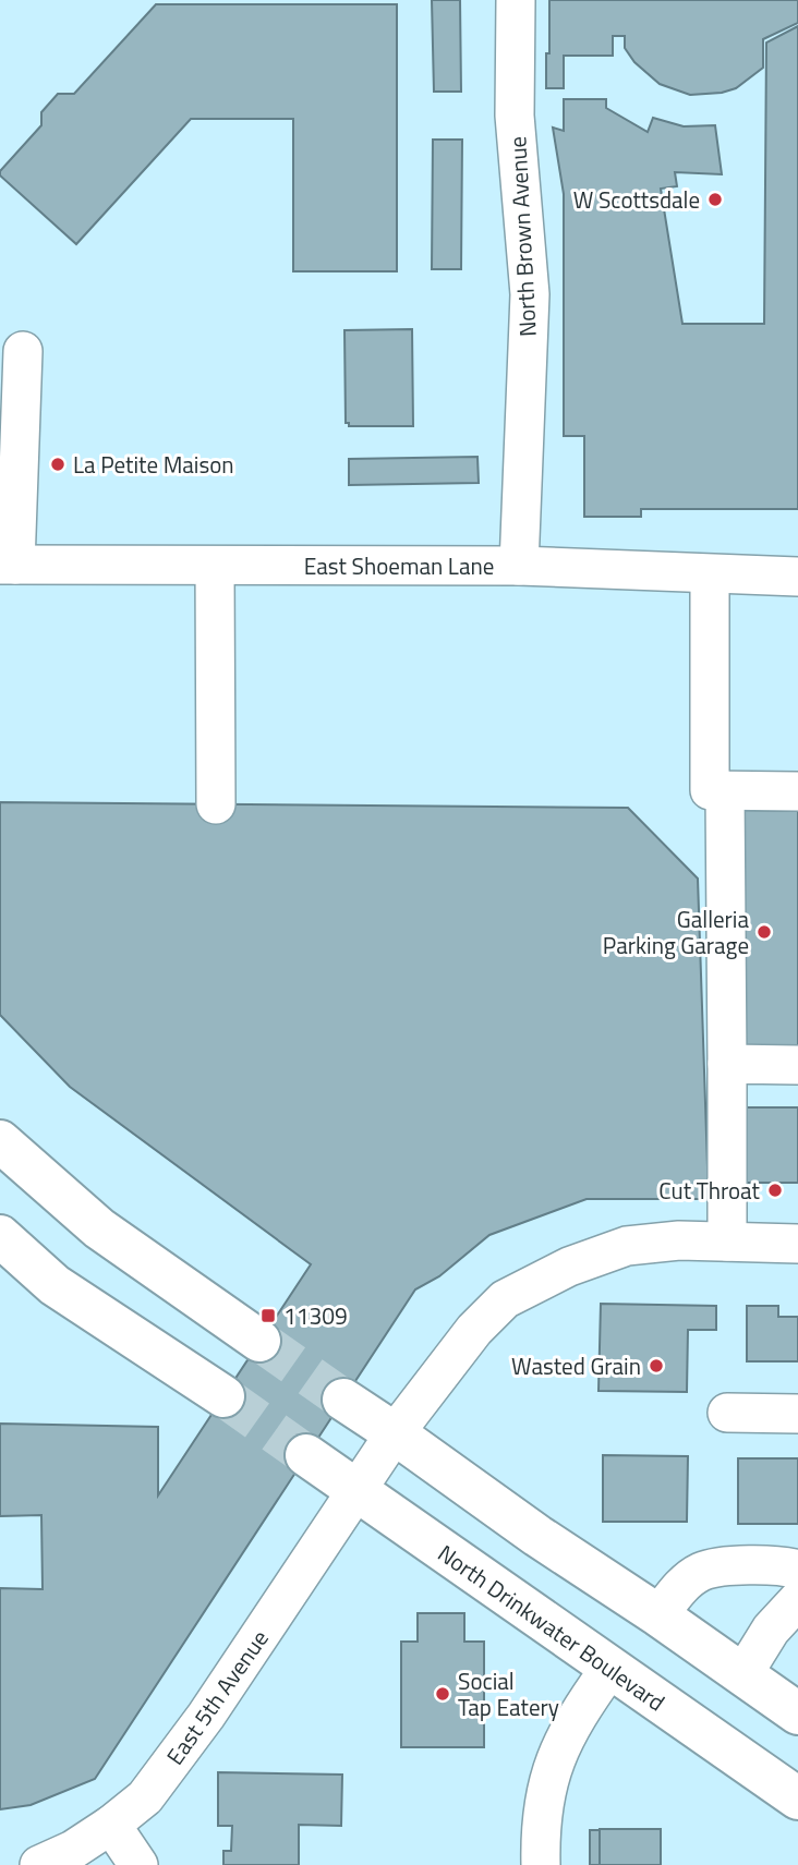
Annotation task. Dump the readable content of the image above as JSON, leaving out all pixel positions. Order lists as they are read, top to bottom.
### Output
{
  "streets": {
    "main road": ["North Drinkwater Boulevard"],
    "street": ["North Brown Avenue", "East Shoeman Lane", "East 5th Avenue"]
  },
  "crossings": [
    ["North Brown Avenue", "East Shoeman Lane"],
    ["North Drinkwater Boulevard", "East 5th Avenue"]
  ],
  "places": {
    "other": [
      "W Scottsdale",
      "La Petite Maison",
      "Galleria Parking Garage",
      "Cut Throat",
      "Wasted Grain",
      "Social Tap Eatery"
    ],
    "transit": ["11309"]
  }
}
